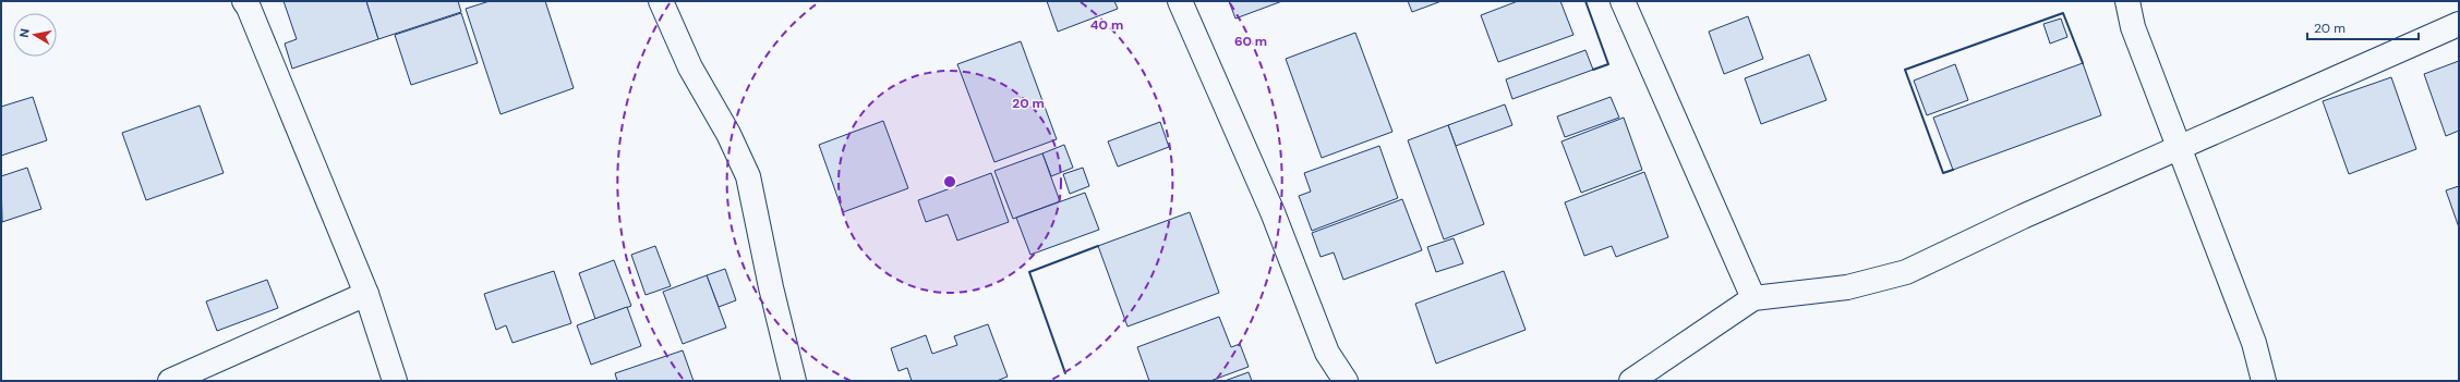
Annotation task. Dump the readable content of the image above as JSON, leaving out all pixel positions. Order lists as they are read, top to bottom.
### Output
{
  "scale_bar": "20 m",
  "north": "left",
  "rings": ["40 m", "60 m", "20 m"]
}
